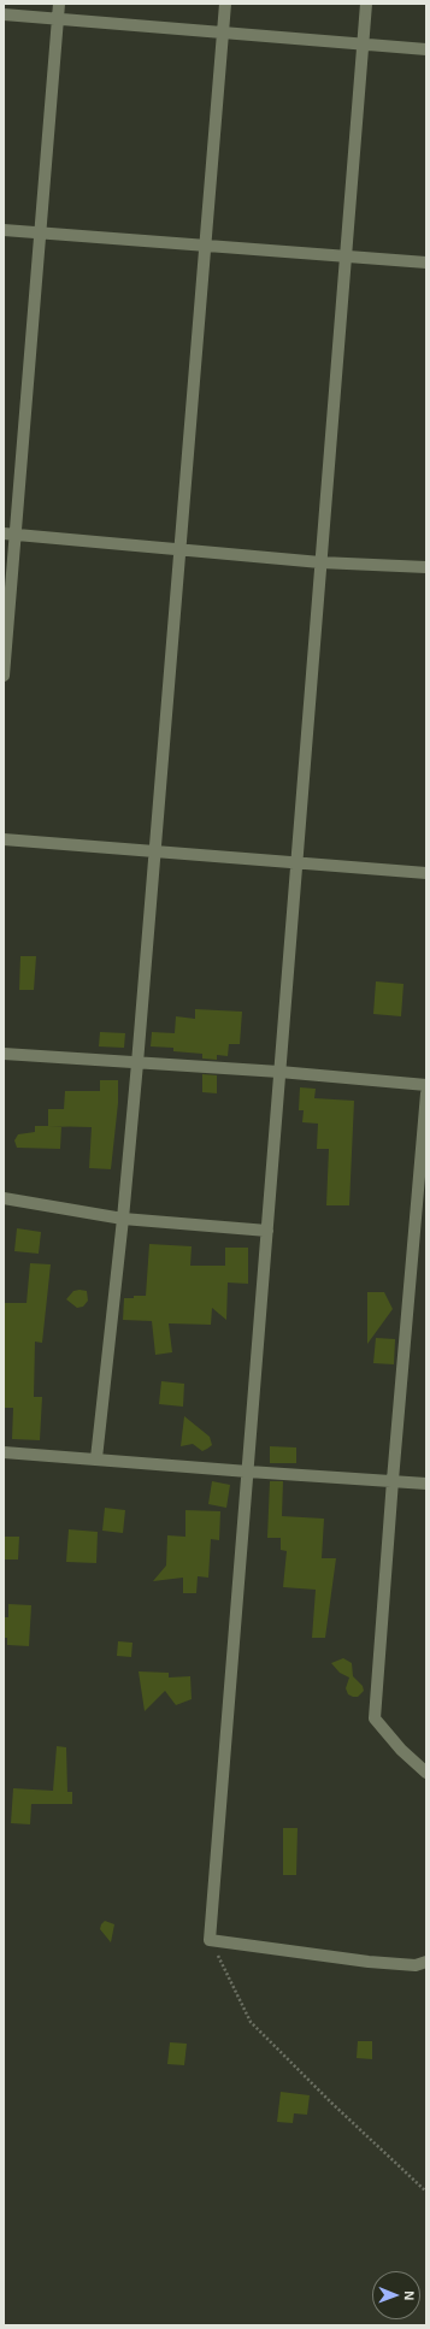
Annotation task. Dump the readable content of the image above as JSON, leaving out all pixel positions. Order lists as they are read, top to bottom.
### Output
{
  "north": "right"
}
